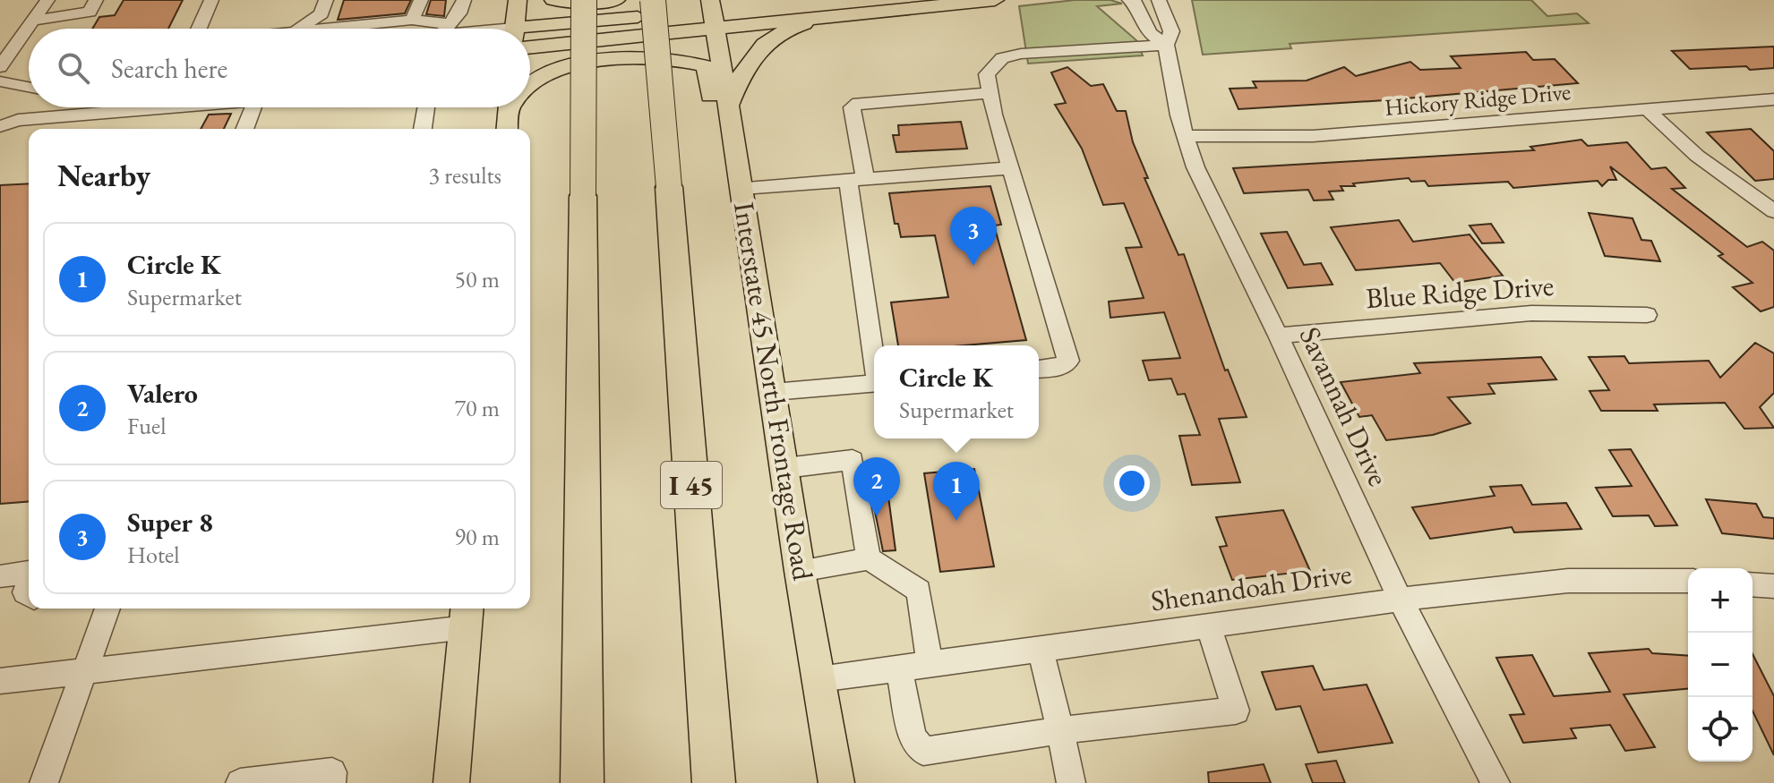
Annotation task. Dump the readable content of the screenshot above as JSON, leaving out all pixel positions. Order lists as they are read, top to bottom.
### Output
{
  "streets": {
    "highway": ["I 45"],
    "main road": ["Interstate 45 North Frontage Road"],
    "street": [
      "Hickory Ridge Drive",
      "Blue Ridge Drive",
      "Savannah Drive",
      "Shenandoah Drive"
    ]
  },
  "crossings": [
    ["Hickory Ridge Drive", "Savannah Drive"],
    ["Blue Ridge Drive", "Savannah Drive"],
    ["Interstate 45 North Frontage Road", "Shenandoah Drive"],
    ["Savannah Drive", "Shenandoah Drive"]
  ],
  "page": {
    "search": "Search here",
    "heading": ["Nearby", "3 results"],
    "pins": ["3", "2", "1"],
    "list": [
      {
        "mark": "1",
        "name": "Circle K",
        "note": "Supermarket",
        "value": "50 m"
      },
      {
        "mark": "2",
        "name": "Valero",
        "note": "Fuel",
        "value": "70 m"
      },
      {
        "mark": "3",
        "name": "Super 8",
        "note": "Hotel",
        "value": "90 m"
      }
    ],
    "popup": ["Circle K", "Supermarket"],
    "map_buttons": ["+", "−"]
  }
}
